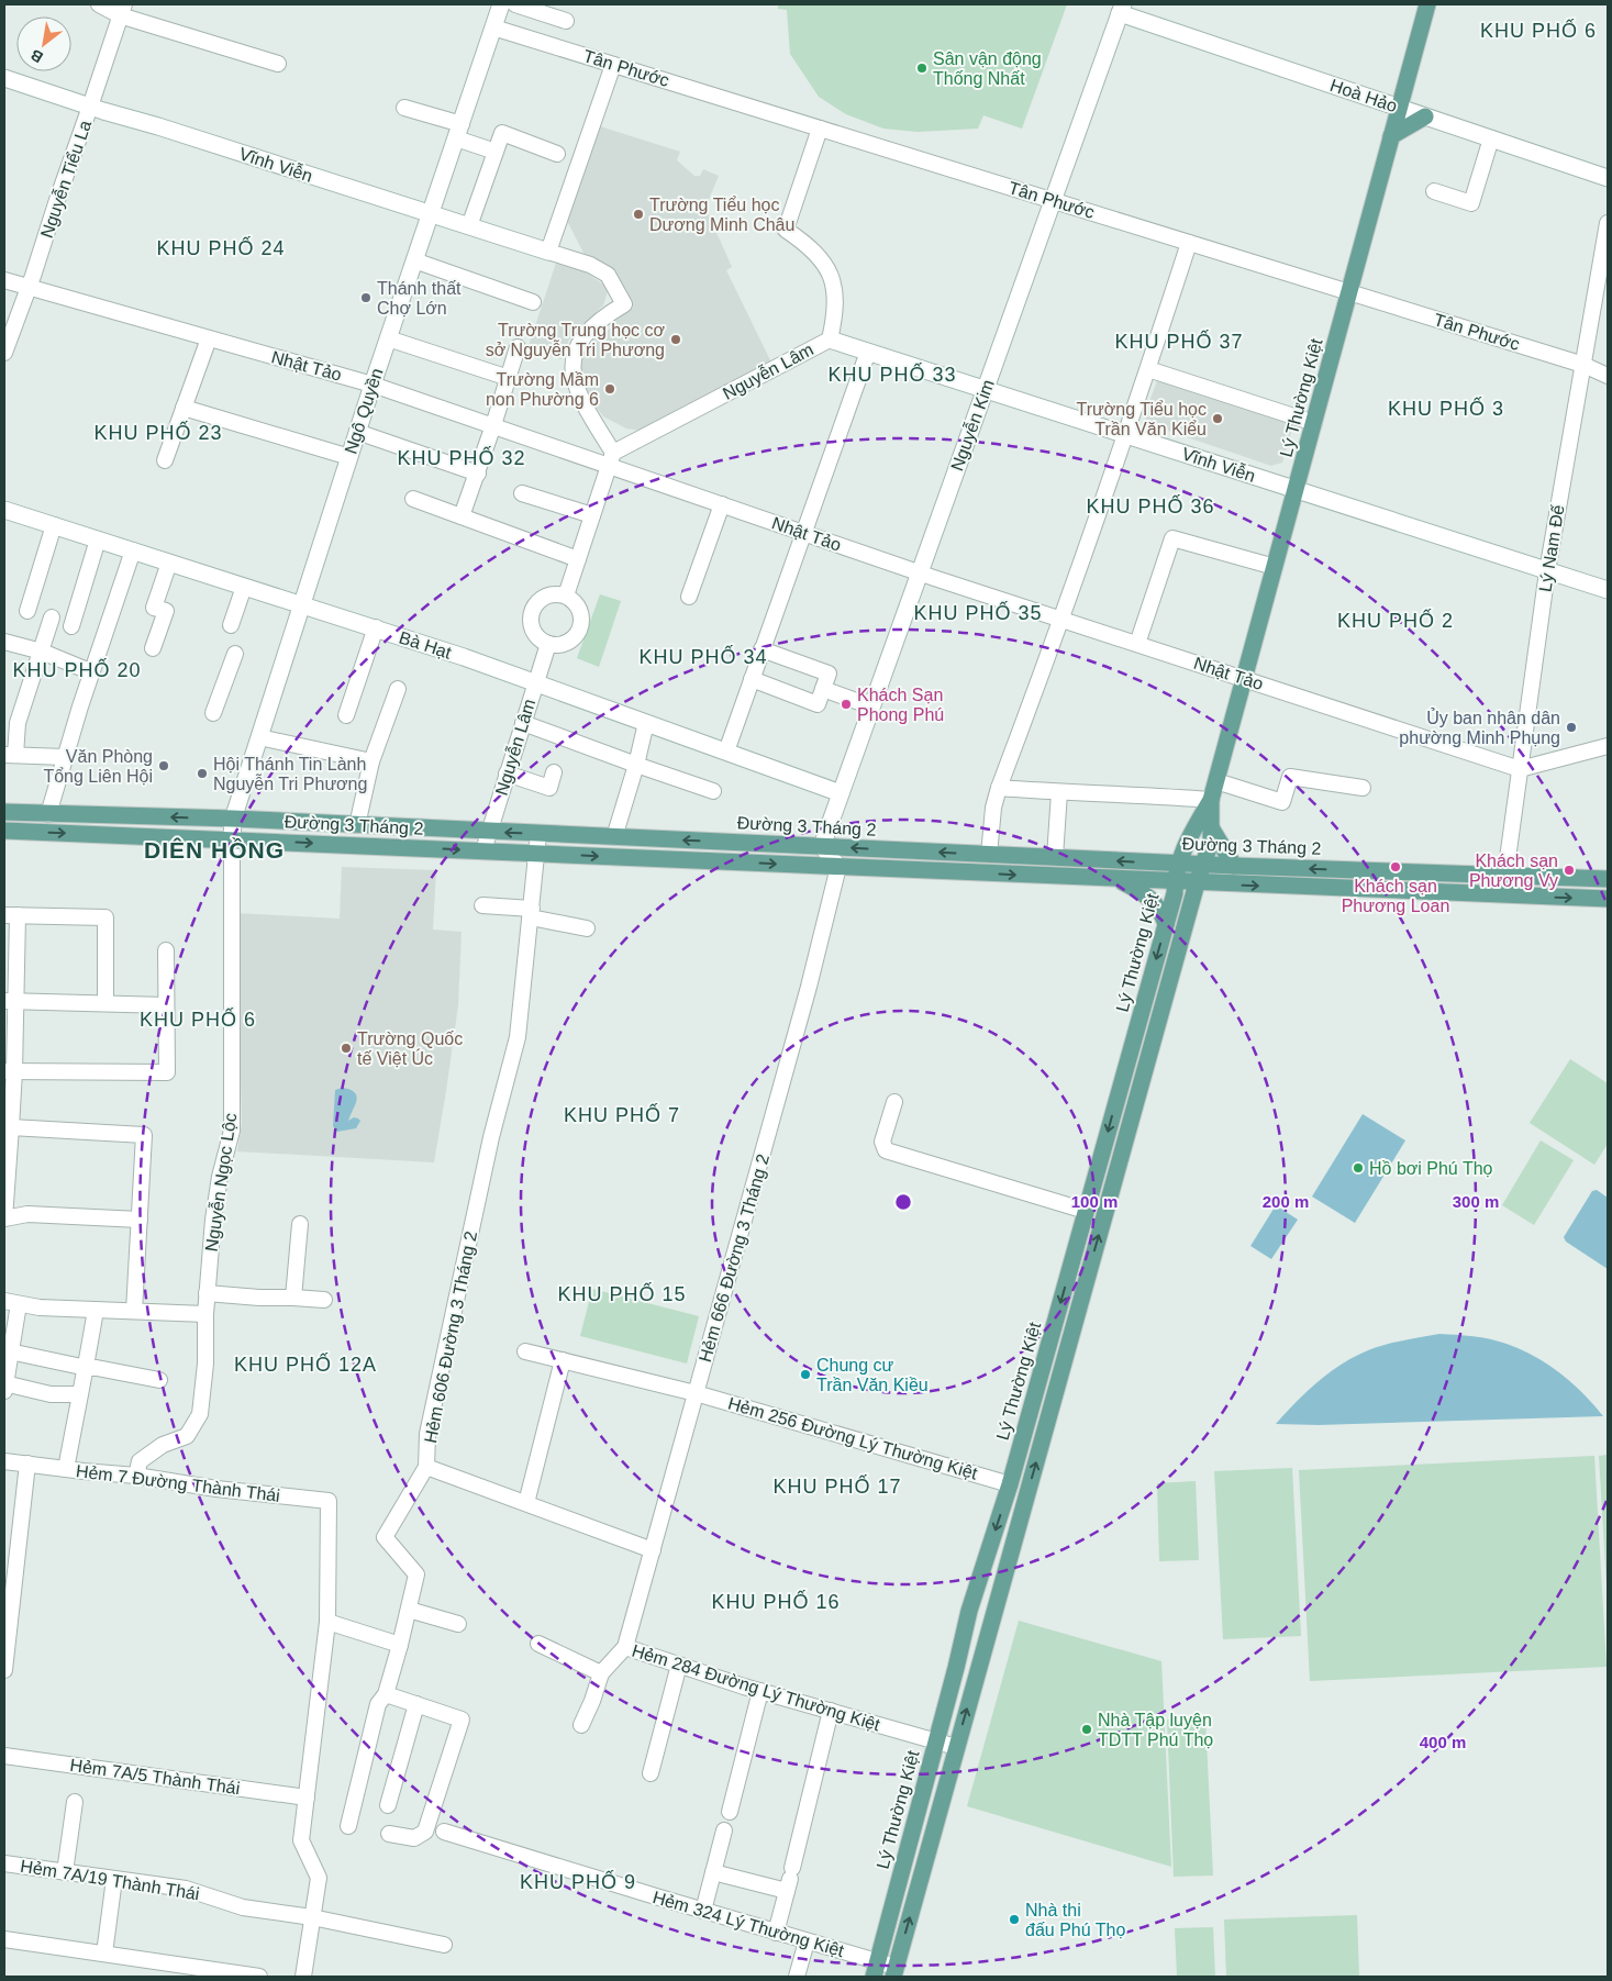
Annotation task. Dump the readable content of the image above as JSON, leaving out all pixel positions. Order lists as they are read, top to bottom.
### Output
{
  "streets": {
    "main road": ["Lý Thường Kiệt", "Đường 3 Tháng 2"],
    "street": [
      "Tân Phước",
      "Hoà Hảo",
      "Vĩnh Viễn",
      "Nguyễn Tiểu La",
      "Nhật Tảo",
      "Nguyễn Lâm",
      "Ngô Quyền",
      "Nguyễn Kim",
      "Lý Nam Đế",
      "Bà Hạt",
      "Nguyễn Ngọc Lộc",
      "Hẻm 666 Đường 3 Tháng 2",
      "Hẻm 606 Đường 3 Tháng 2",
      "Hẻm 256 Đường Lý Thường Kiệt",
      "Hẻm 7 Đường Thành Thái",
      "Hẻm 284 Đường Lý Thường Kiệt",
      "Hẻm 7A/5 Thành Thái",
      "Hẻm 7A/19 Thành Thái",
      "Hẻm 324 Lý Thường Kiệt"
    ]
  },
  "crossings": [
    ["Tân Phước", "Nguyễn Lâm"],
    ["Tân Phước", "Lý Thường Kiệt"],
    ["Tân Phước", "Ngô Quyền"],
    ["Tân Phước", "Nguyễn Kim"],
    ["Tân Phước", "Lý Nam Đế"],
    ["Hoà Hảo", "Lý Thường Kiệt"],
    ["Hoà Hảo", "Nguyễn Kim"],
    ["Vĩnh Viễn", "Nguyễn Tiểu La"],
    ["Vĩnh Viễn", "Nguyễn Lâm"],
    ["Vĩnh Viễn", "Lý Thường Kiệt"],
    ["Vĩnh Viễn", "Ngô Quyền"],
    ["Vĩnh Viễn", "Nguyễn Kim"],
    ["Vĩnh Viễn", "Lý Nam Đế"],
    ["Nguyễn Tiểu La", "Nhật Tảo"],
    ["Nhật Tảo", "Nguyễn Lâm"],
    ["Nhật Tảo", "Lý Thường Kiệt"],
    ["Nhật Tảo", "Ngô Quyền"],
    ["Nhật Tảo", "Nguyễn Kim"],
    ["Nhật Tảo", "Lý Nam Đế"],
    ["Nguyễn Lâm", "Bà Hạt"],
    ["Nguyễn Lâm", "Đường 3 Tháng 2"],
    ["Lý Thường Kiệt", "Đường 3 Tháng 2"],
    ["Lý Thường Kiệt", "Hẻm 256 Đường Lý Thường Kiệt"],
    ["Lý Thường Kiệt", "Hẻm 284 Đường Lý Thường Kiệt"],
    ["Lý Thường Kiệt", "Hẻm 324 Lý Thường Kiệt"],
    ["Ngô Quyền", "Bà Hạt"],
    ["Ngô Quyền", "Đường 3 Tháng 2"],
    ["Ngô Quyền", "Nguyễn Ngọc Lộc"],
    ["Nguyễn Kim", "Bà Hạt"],
    ["Nguyễn Kim", "Đường 3 Tháng 2"],
    ["Lý Nam Đế", "Đường 3 Tháng 2"],
    ["Đường 3 Tháng 2", "Nguyễn Ngọc Lộc"],
    ["Đường 3 Tháng 2", "Hẻm 666 Đường 3 Tháng 2"],
    ["Đường 3 Tháng 2", "Hẻm 606 Đường 3 Tháng 2"],
    ["Nguyễn Ngọc Lộc", "Hẻm 7 Đường Thành Thái"],
    ["Hẻm 666 Đường 3 Tháng 2", "Hẻm 256 Đường Lý Thường Kiệt"],
    ["Hẻm 666 Đường 3 Tháng 2", "Hẻm 284 Đường Lý Thường Kiệt"]
  ],
  "districts": [
    "KHU PHỐ 6",
    "KHU PHỐ 24",
    "KHU PHỐ 37",
    "KHU PHỐ 33",
    "KHU PHỐ 3",
    "KHU PHỐ 23",
    "KHU PHỐ 32",
    "KHU PHỐ 36",
    "KHU PHỐ 35",
    "KHU PHỐ 2",
    "KHU PHỐ 34",
    "KHU PHỐ 20",
    "DIÊN HỒNG",
    "KHU PHỐ 6",
    "KHU PHỐ 7",
    "KHU PHỐ 15",
    "KHU PHỐ 12A",
    "KHU PHỐ 17",
    "KHU PHỐ 16",
    "KHU PHỐ 9"
  ],
  "places": [
    "Sân vận động Thống Nhất",
    "Trường Tiểu học Dương Minh Châu",
    "Thánh thất Chợ Lớn",
    "Trường Trung học cơ sở Nguyễn Tri Phương",
    "Trường Mầm non Phường 6",
    "Trường Tiểu học Trần Văn Kiểu",
    "Khách Sạn Phong Phú",
    "Ủy ban nhân dân phường Minh Phụng",
    "Văn Phòng Tổng Liên Hội",
    "Hội Thánh Tin Lành Nguyễn Tri Phương",
    "Khách sạn Phương Loan",
    "Khách sạn Phương Vy",
    "Trường Quốc tế Việt Úc",
    "Hồ bơi Phú Thọ",
    "Chung cư Trần Văn Kiều",
    "Nhà Tập luyện TDTT Phú Thọ",
    "Nhà thi đấu Phú Thọ"
  ],
  "north": "bottom left",
  "rings": [
    "100 m",
    "200 m",
    "300 m",
    "400 m"
  ]
}
